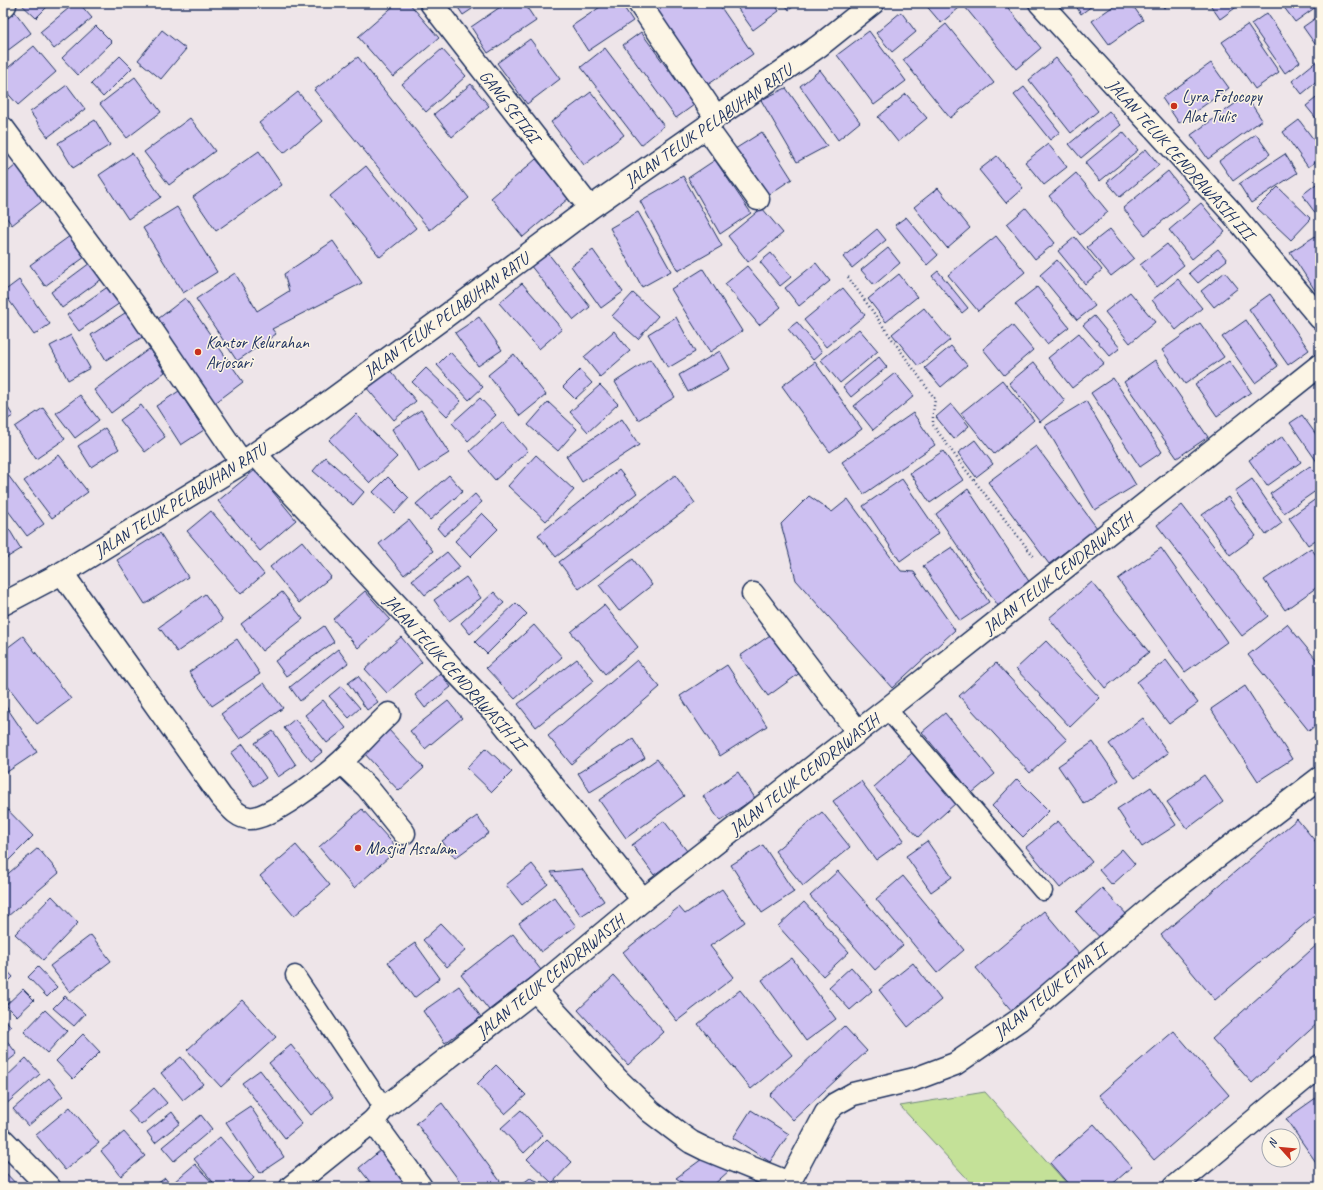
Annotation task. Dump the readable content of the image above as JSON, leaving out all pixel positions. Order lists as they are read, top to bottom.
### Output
{
  "streets": {
    "street": [
      "GANG SETIGI",
      "JALAN TELUK PELABUHAN RATU",
      "JALAN TELUK CENDRAWASIH III",
      "JALAN TELUK CENDRAWASIH",
      "JALAN TELUK CENDRAWASIH II",
      "JALAN TELUK ETNA II"
    ]
  },
  "crossings": [
    ["GANG SETIGI", "JALAN TELUK PELABUHAN RATU"],
    ["JALAN TELUK PELABUHAN RATU", "JALAN TELUK CENDRAWASIH II"],
    ["JALAN TELUK CENDRAWASIH", "JALAN TELUK CENDRAWASIH II"]
  ],
  "places": ["Lyra Fotocopy Alat Tulis", "Kantor Kelurahan Arjosari", "Masjid Assalam"],
  "north": "top left"
}
